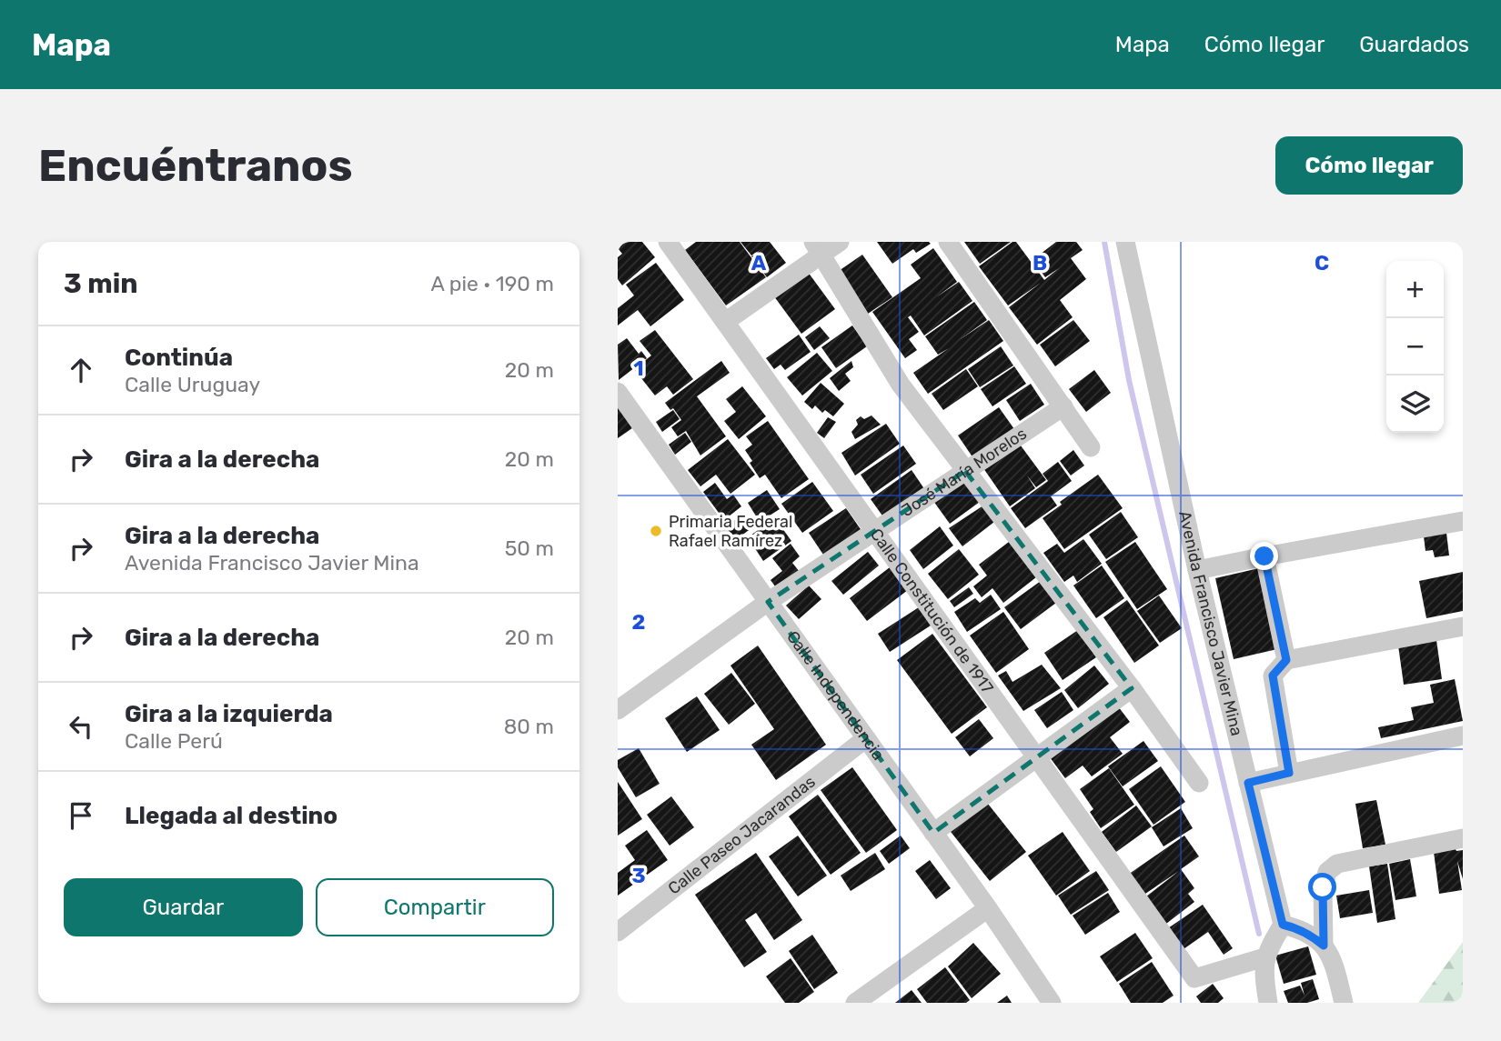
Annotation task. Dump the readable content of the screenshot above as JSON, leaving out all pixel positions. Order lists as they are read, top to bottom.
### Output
{
  "streets": {
    "street": [
      "José María Morelos",
      "Calle Constitución de 1917",
      "Avenida Francisco Javier Mina",
      "Calle Independencia",
      "Calle Paseo Jacarandas"
    ]
  },
  "crossings": [
    ["José María Morelos", "Calle Constitución de 1917"],
    ["José María Morelos", "Calle Independencia"],
    ["Calle Independencia", "Calle Paseo Jacarandas"]
  ],
  "places": ["Primaria Federal Rafael Ramírez"],
  "page": {
    "header": "Mapa",
    "nav": ["Mapa", "Cómo llegar", "Guardados"],
    "buttons": [
      "Cómo llegar",
      ["Guardar", "Compartir"]
    ],
    "title": "Encuéntranos",
    "heading": ["3 min", "A pie · 190 m"],
    "map_buttons": ["+", "−"],
    "list": [
      ["Continúa", "Calle Uruguay", "20 m"],
      ["Gira a la derecha", "20 m"],
      ["Gira a la derecha", "Avenida Francisco Javier Mina", "50 m"],
      ["Gira a la derecha", "20 m"],
      ["Gira a la izquierda", "Calle Perú", "80 m"],
      "Llegada al destino"
    ]
  },
  "grid": {
    "columns": ["A", "B", "C"],
    "rows": ["1", "2", "3"]
  }
}
